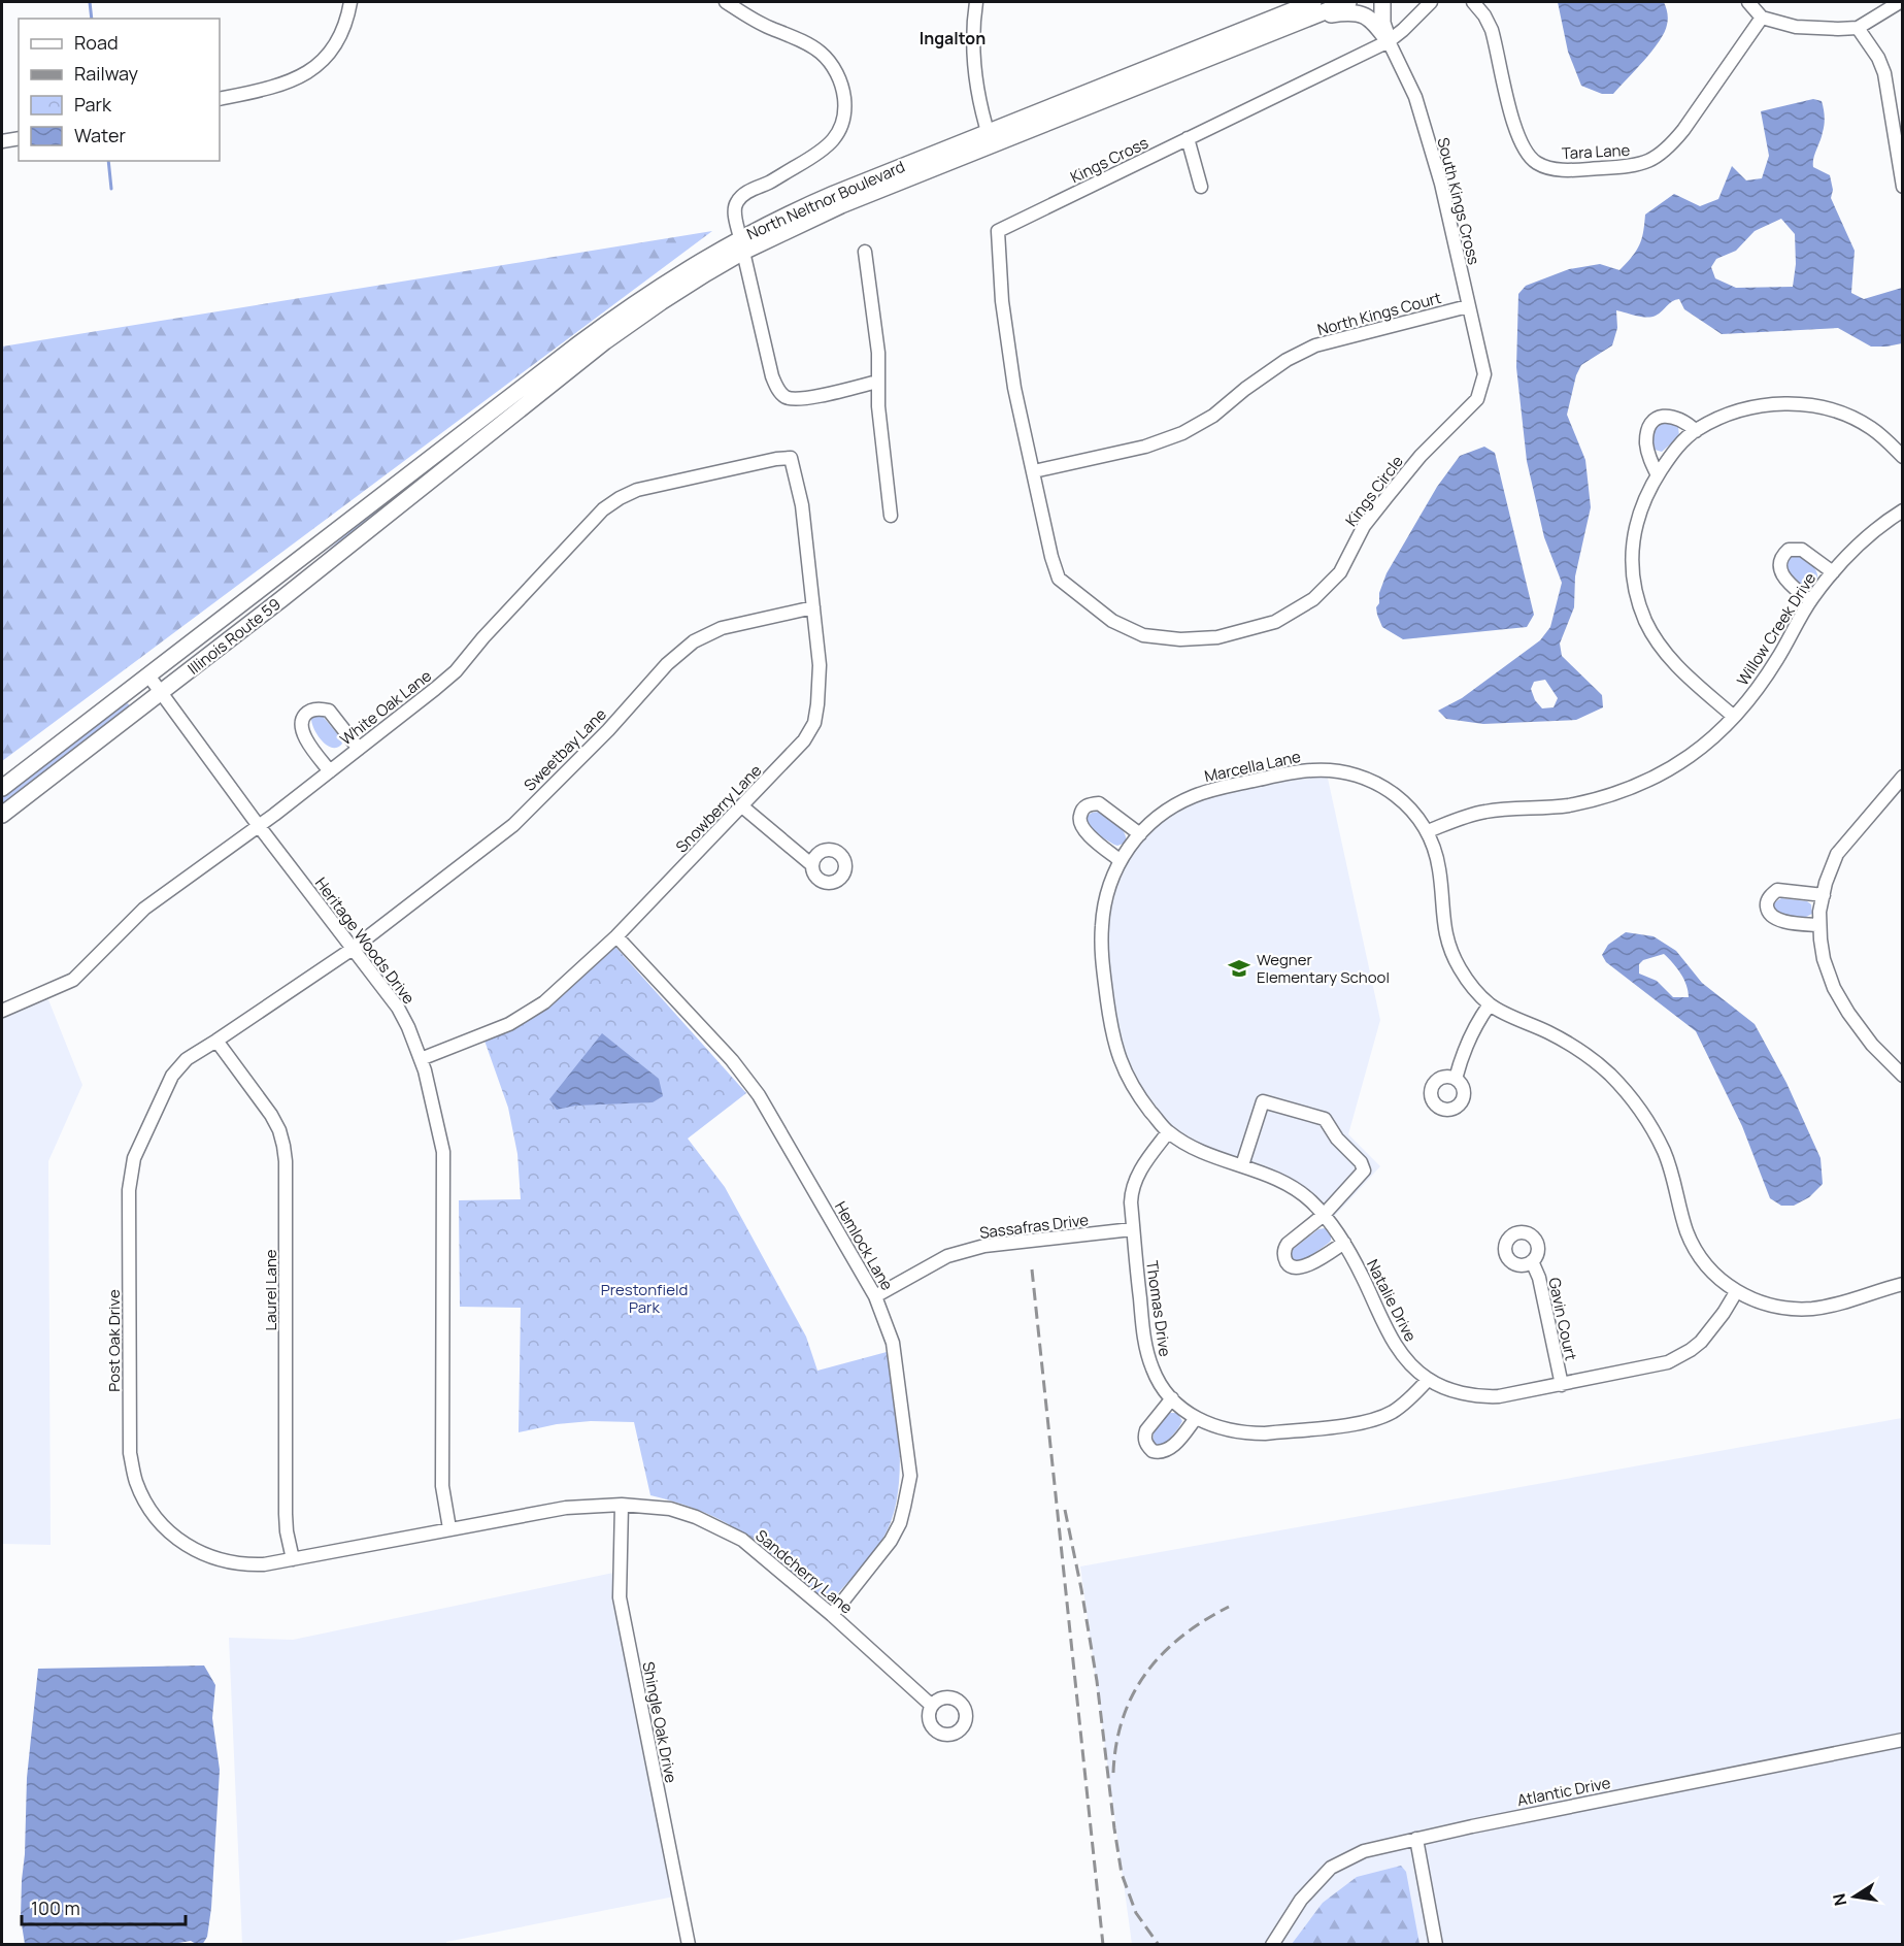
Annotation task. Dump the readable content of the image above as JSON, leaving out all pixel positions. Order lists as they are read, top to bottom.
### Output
{
  "streets": {
    "main road": ["North Neltnor Boulevard", "Illinois Route 59"],
    "street": [
      "Tara Lane",
      "Kings Cross",
      "South Kings Cross",
      "North Kings Court",
      "Kings Circle",
      "Willow Creek Drive",
      "White Oak Lane",
      "Sweetbay Lane",
      "Marcella Lane",
      "Snowberry Lane",
      "Heritage Woods Drive",
      "Sassafras Drive",
      "Hemlock Lane",
      "Laurel Lane",
      "Natalie Drive",
      "Thomas Drive",
      "Gavin Court",
      "Post Oak Drive",
      "Sandcherry Lane",
      "Shingle Oak Drive",
      "Atlantic Drive"
    ]
  },
  "crossings": [
    ["Kings Cross", "South Kings Cross"],
    ["Kings Cross", "Kings Circle"],
    ["North Neltnor Boulevard", "Illinois Route 59"],
    ["South Kings Cross", "North Kings Court"],
    ["South Kings Cross", "Kings Circle"],
    ["North Kings Court", "Kings Circle"],
    ["Willow Creek Drive", "Marcella Lane"],
    ["Illinois Route 59", "Heritage Woods Drive"],
    ["White Oak Lane", "Snowberry Lane"],
    ["White Oak Lane", "Heritage Woods Drive"],
    ["Sweetbay Lane", "Snowberry Lane"],
    ["Sweetbay Lane", "Heritage Woods Drive"],
    ["Sweetbay Lane", "Post Oak Drive"],
    ["Marcella Lane", "Natalie Drive"],
    ["Marcella Lane", "Thomas Drive"],
    ["Snowberry Lane", "Heritage Woods Drive"],
    ["Snowberry Lane", "Hemlock Lane"],
    ["Heritage Woods Drive", "Post Oak Drive"],
    ["Heritage Woods Drive", "Sandcherry Lane"],
    ["Sassafras Drive", "Hemlock Lane"],
    ["Sassafras Drive", "Thomas Drive"],
    ["Hemlock Lane", "Sandcherry Lane"],
    ["Laurel Lane", "Post Oak Drive"],
    ["Natalie Drive", "Thomas Drive"],
    ["Natalie Drive", "Gavin Court"],
    ["Post Oak Drive", "Sandcherry Lane"],
    ["Sandcherry Lane", "Shingle Oak Drive"]
  ],
  "districts": ["Ingalton"],
  "parks": ["Prestonfield Park"],
  "places": {
    "school or university": ["Wegner Elementary School"]
  },
  "legend": [
    "Road",
    "Railway",
    "Park",
    "Water"
  ],
  "scale_bar": "100 m",
  "north": "left"
}
